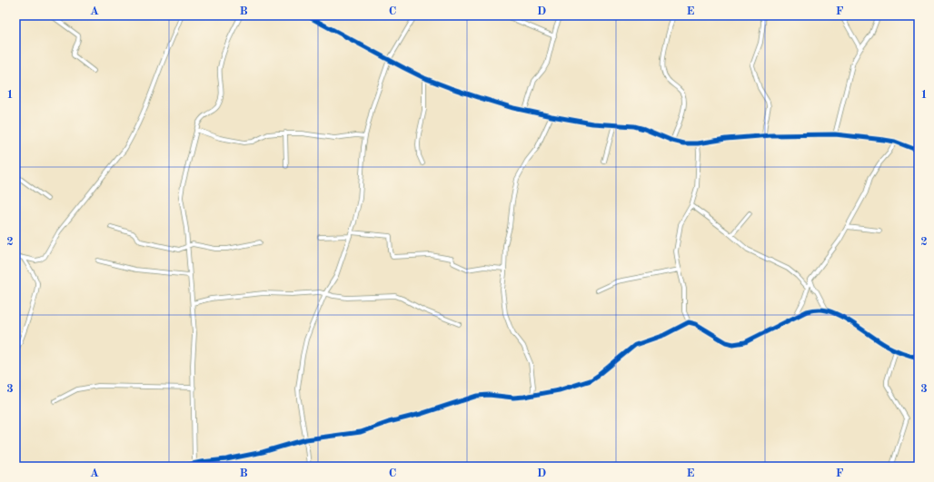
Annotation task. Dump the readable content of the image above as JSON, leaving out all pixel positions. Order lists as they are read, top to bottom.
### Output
{
  "grid": {
    "columns": [
      "A",
      "B",
      "C",
      "D",
      "E",
      "F"
    ],
    "rows": ["1", "2", "3"]
  }
}
